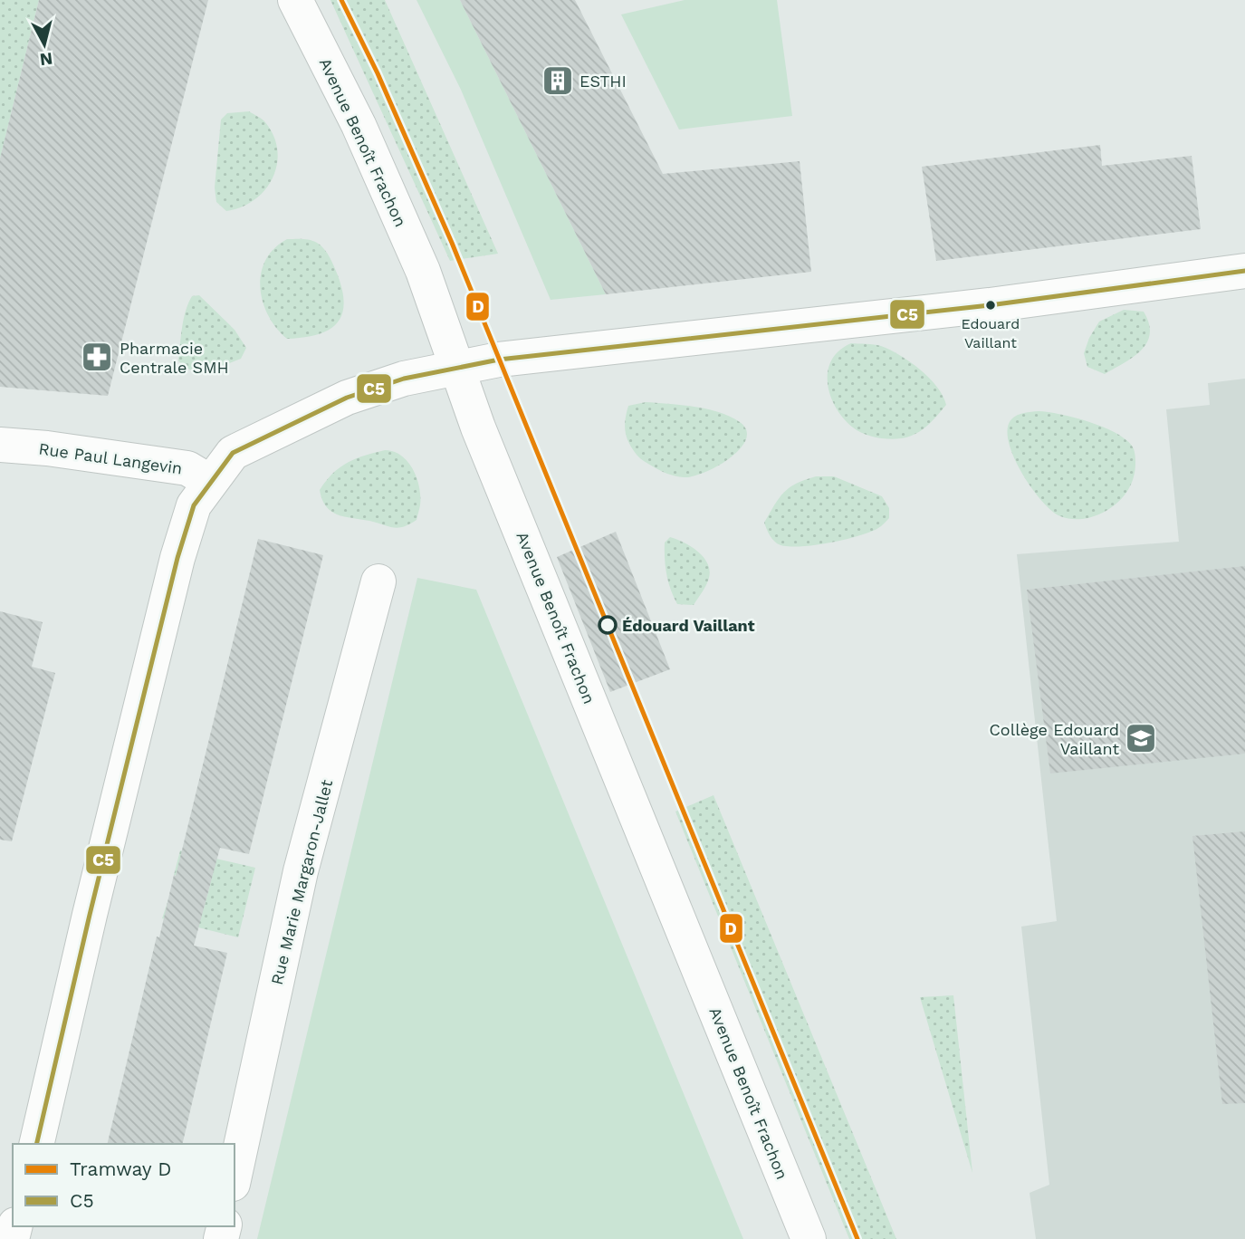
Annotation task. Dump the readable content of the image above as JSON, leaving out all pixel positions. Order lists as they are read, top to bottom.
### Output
{
  "streets": {
    "street": ["Avenue Benoît Frachon", "Rue Paul Langevin", "Rue Marie Margaron-Jallet"]
  },
  "places": {
    "building": ["ESTHI"],
    "other": ["Edouard Vaillant", "Édouard Vaillant"],
    "pharmacy": ["Pharmacie Centrale SMH"],
    "school or university": ["Collège Edouard Vaillant"]
  },
  "lines": ["tram line D", "transit line C5"],
  "legend": ["Tramway D", "C5"],
  "north": "bottom"
}
